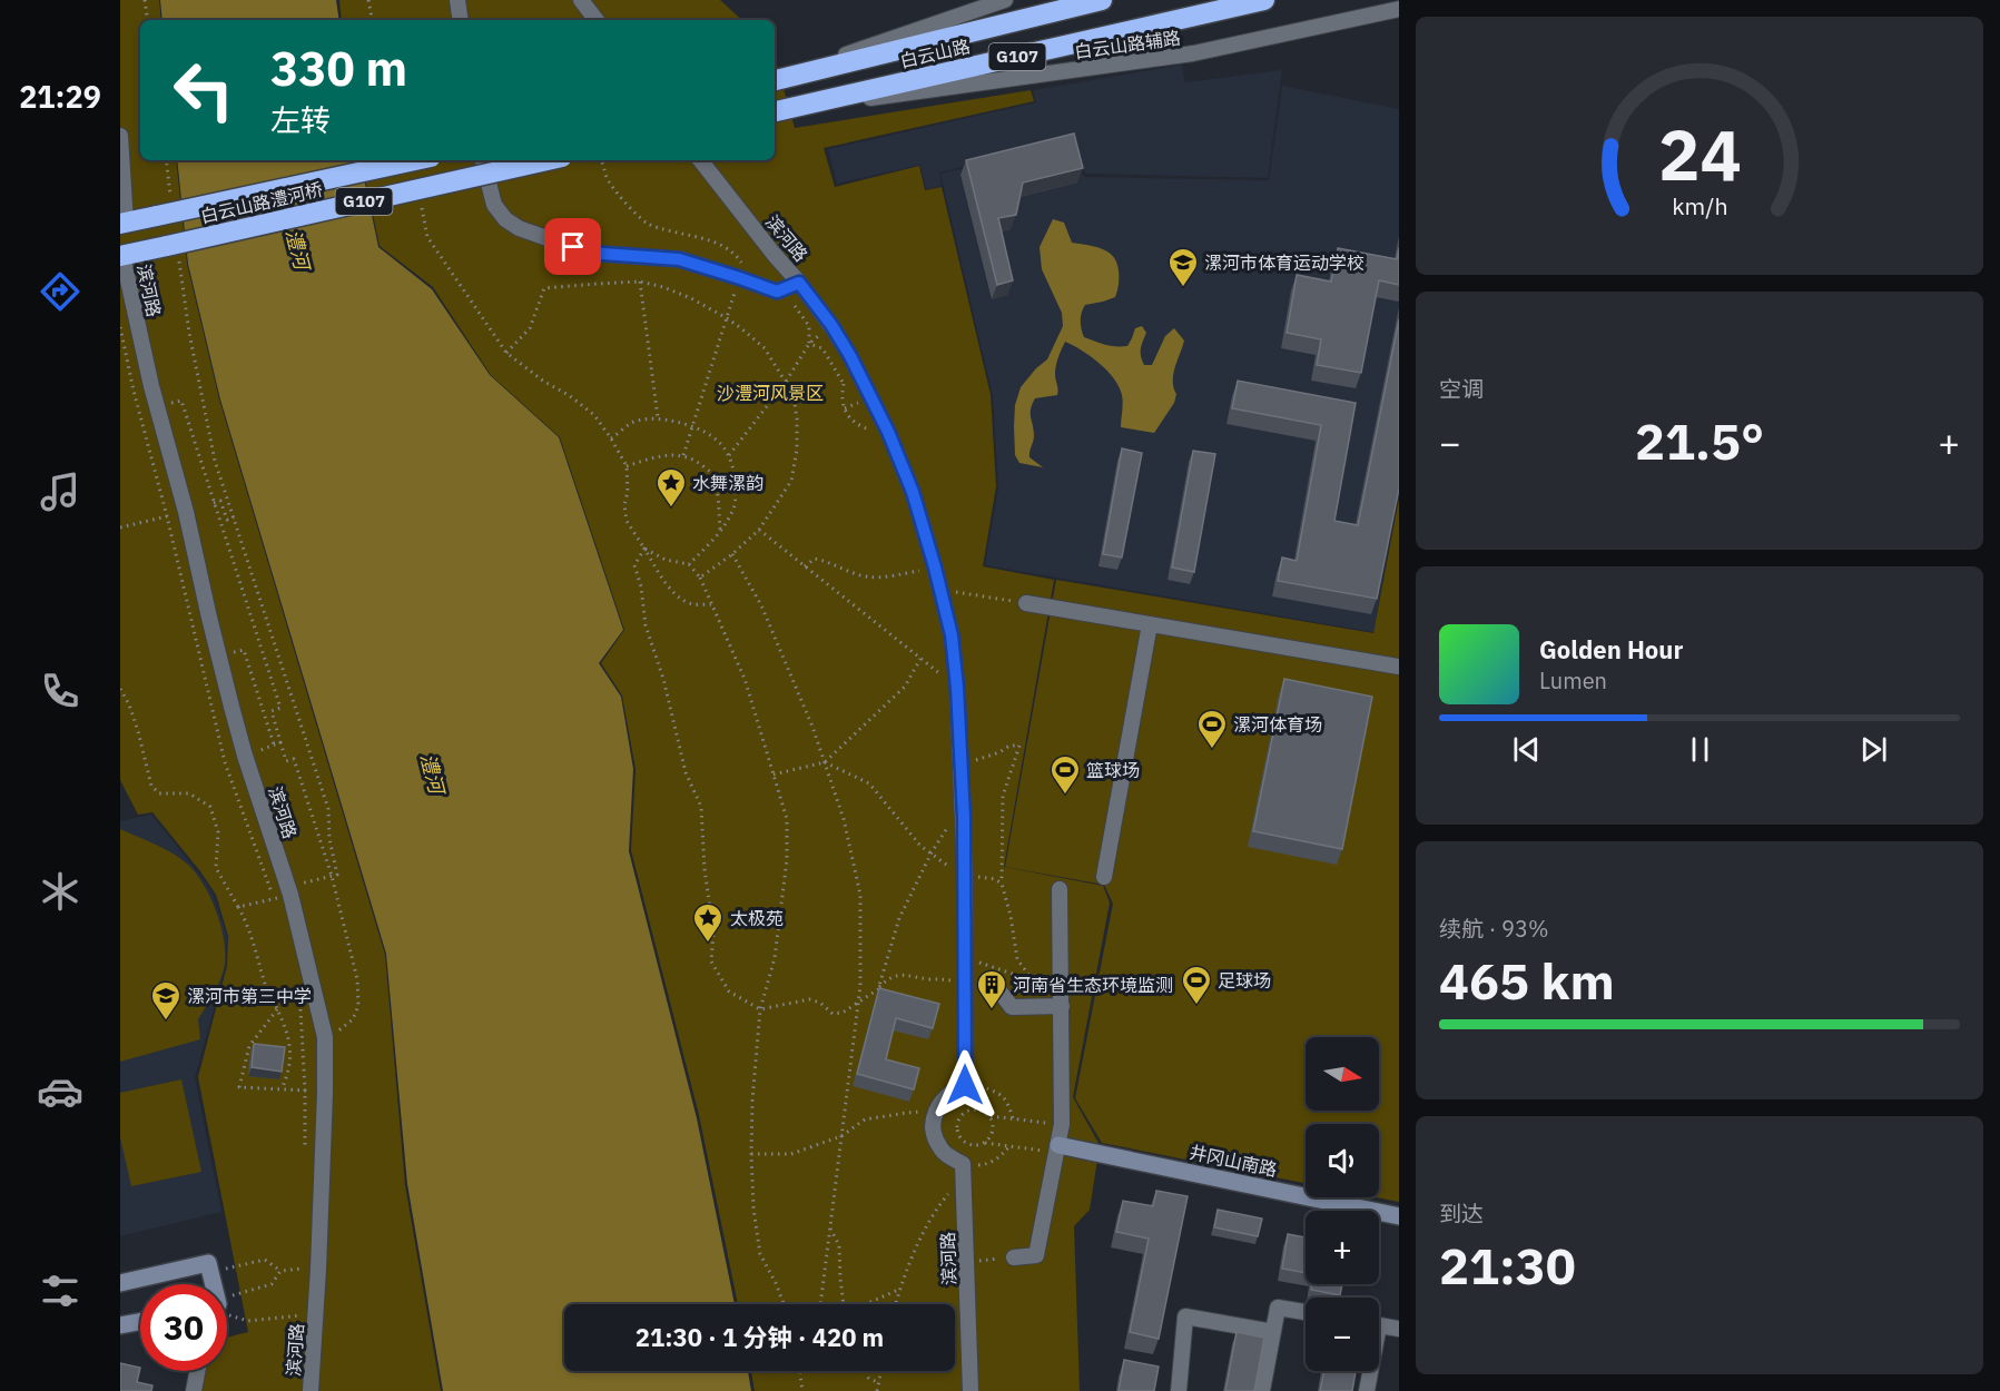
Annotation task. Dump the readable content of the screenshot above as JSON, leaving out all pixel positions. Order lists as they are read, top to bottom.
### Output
{
  "streets": {
    "highway": ["白云山路", "G107", "白云山路澧河桥"],
    "street": ["白云山路辅路", "滨河路", "井冈山南路"]
  },
  "crossings": [
    ["白云山路辅路", "白云山路"],
    ["G107", "白云山路澧河桥"],
    ["G107", "滨河路"]
  ],
  "water": ["澧河"],
  "parks": ["沙澧河风景区"],
  "places": {
    "school or university": ["漯河市体育运动学校", "漯河市第三中学"],
    "place": ["水舞漯韵", "太极苑"],
    "sports": ["漯河体育场", "篮球场", "足球场"],
    "building": ["河南省生态环境监测"]
  },
  "north": "right",
  "page": {
    "tabs": "21:29",
    "turn": ["330 m", "左转"],
    "tile": [
      "空调",
      ["续航 · 93%", "465 km"],
      ["到达", "21:30"]
    ],
    "heat": ["−", "21.5°", "+"],
    "song": ["Golden Hour", "Lumen"],
    "map_buttons": ["+", "−"],
    "limit": "30",
    "trip": "21:30 · 1 分钟 · 420 m",
    "gauge": ["24", "km/h"]
  }
}
